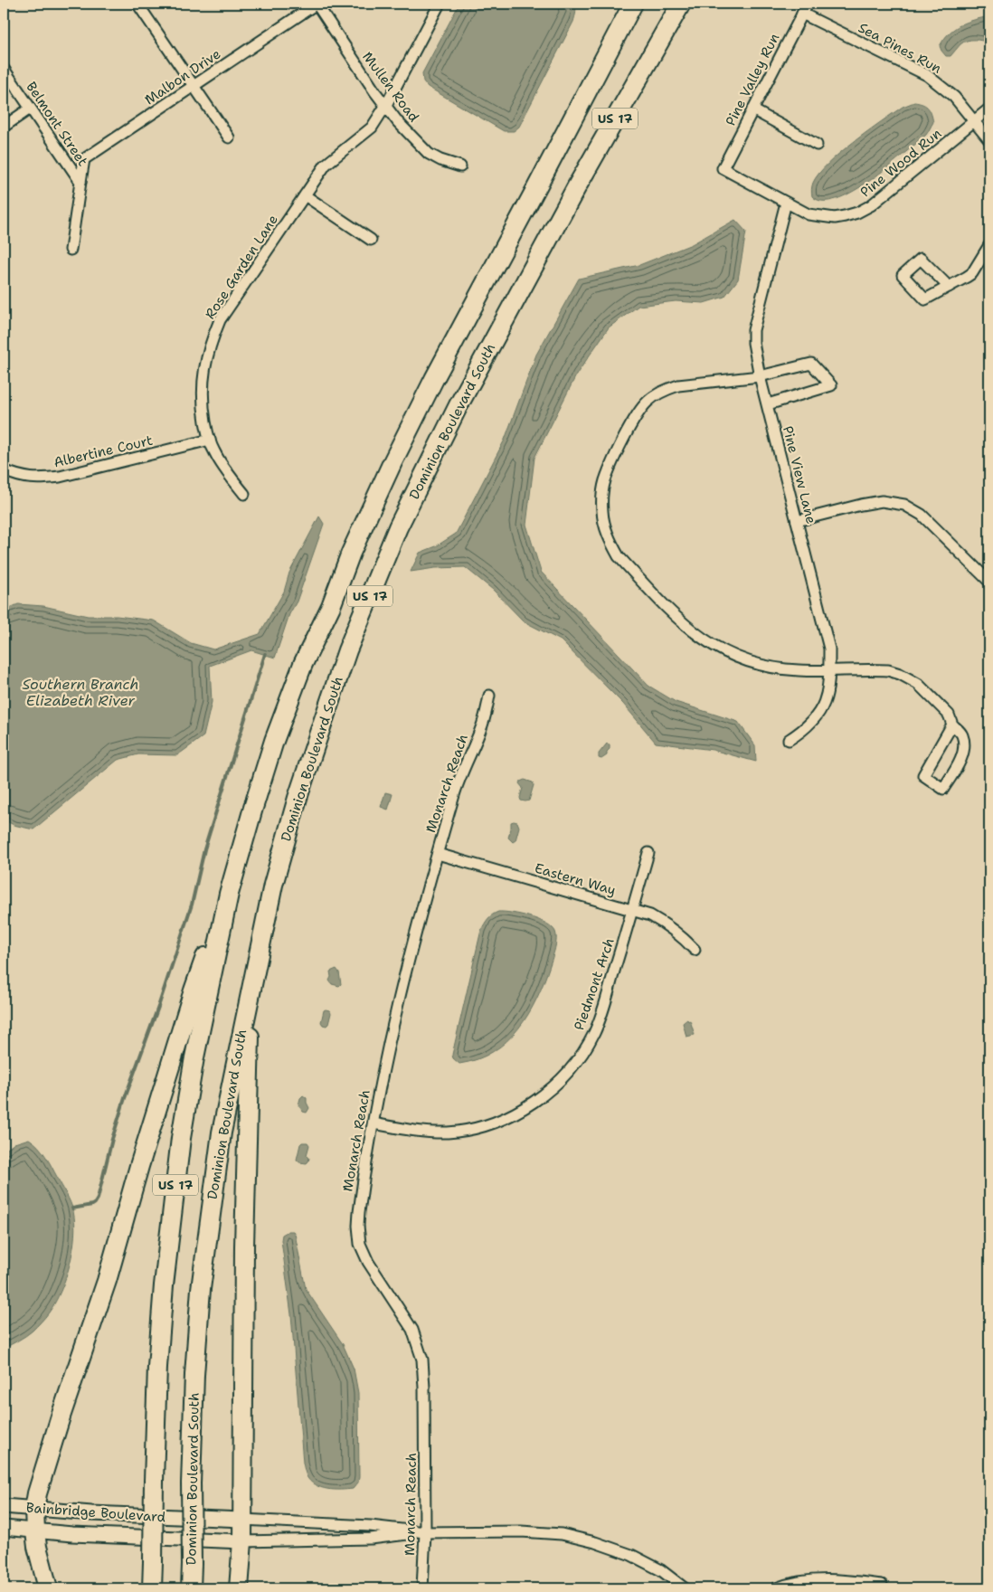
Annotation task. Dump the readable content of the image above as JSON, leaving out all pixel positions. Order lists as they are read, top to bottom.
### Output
{
  "streets": {
    "highway": ["US 17", "Dominion Boulevard South"],
    "main road": ["Bainbridge Boulevard"],
    "street": [
      "Sea Pines Run",
      "Malbon Drive",
      "Pine Valley Run",
      "Mullen Road",
      "Belmont Street",
      "Pine Wood Run",
      "Rose Garden Lane",
      "Albertine Court",
      "Pine View Lane",
      "Monarch Reach",
      "Eastern Way",
      "Piedmont Arch"
    ]
  },
  "crossings": [
    ["Sea Pines Run", "Pine Valley Run"],
    ["Sea Pines Run", "Pine Wood Run"],
    ["Malbon Drive", "Mullen Road"],
    ["Malbon Drive", "Belmont Street"],
    ["Pine Valley Run", "Pine Wood Run"],
    ["Mullen Road", "Rose Garden Lane"],
    ["Pine Wood Run", "Pine View Lane"],
    ["Rose Garden Lane", "Albertine Court"],
    ["Monarch Reach", "Eastern Way"],
    ["Monarch Reach", "Piedmont Arch"],
    ["Eastern Way", "Piedmont Arch"]
  ],
  "water": ["Southern Branch Elizabeth River"]
}
